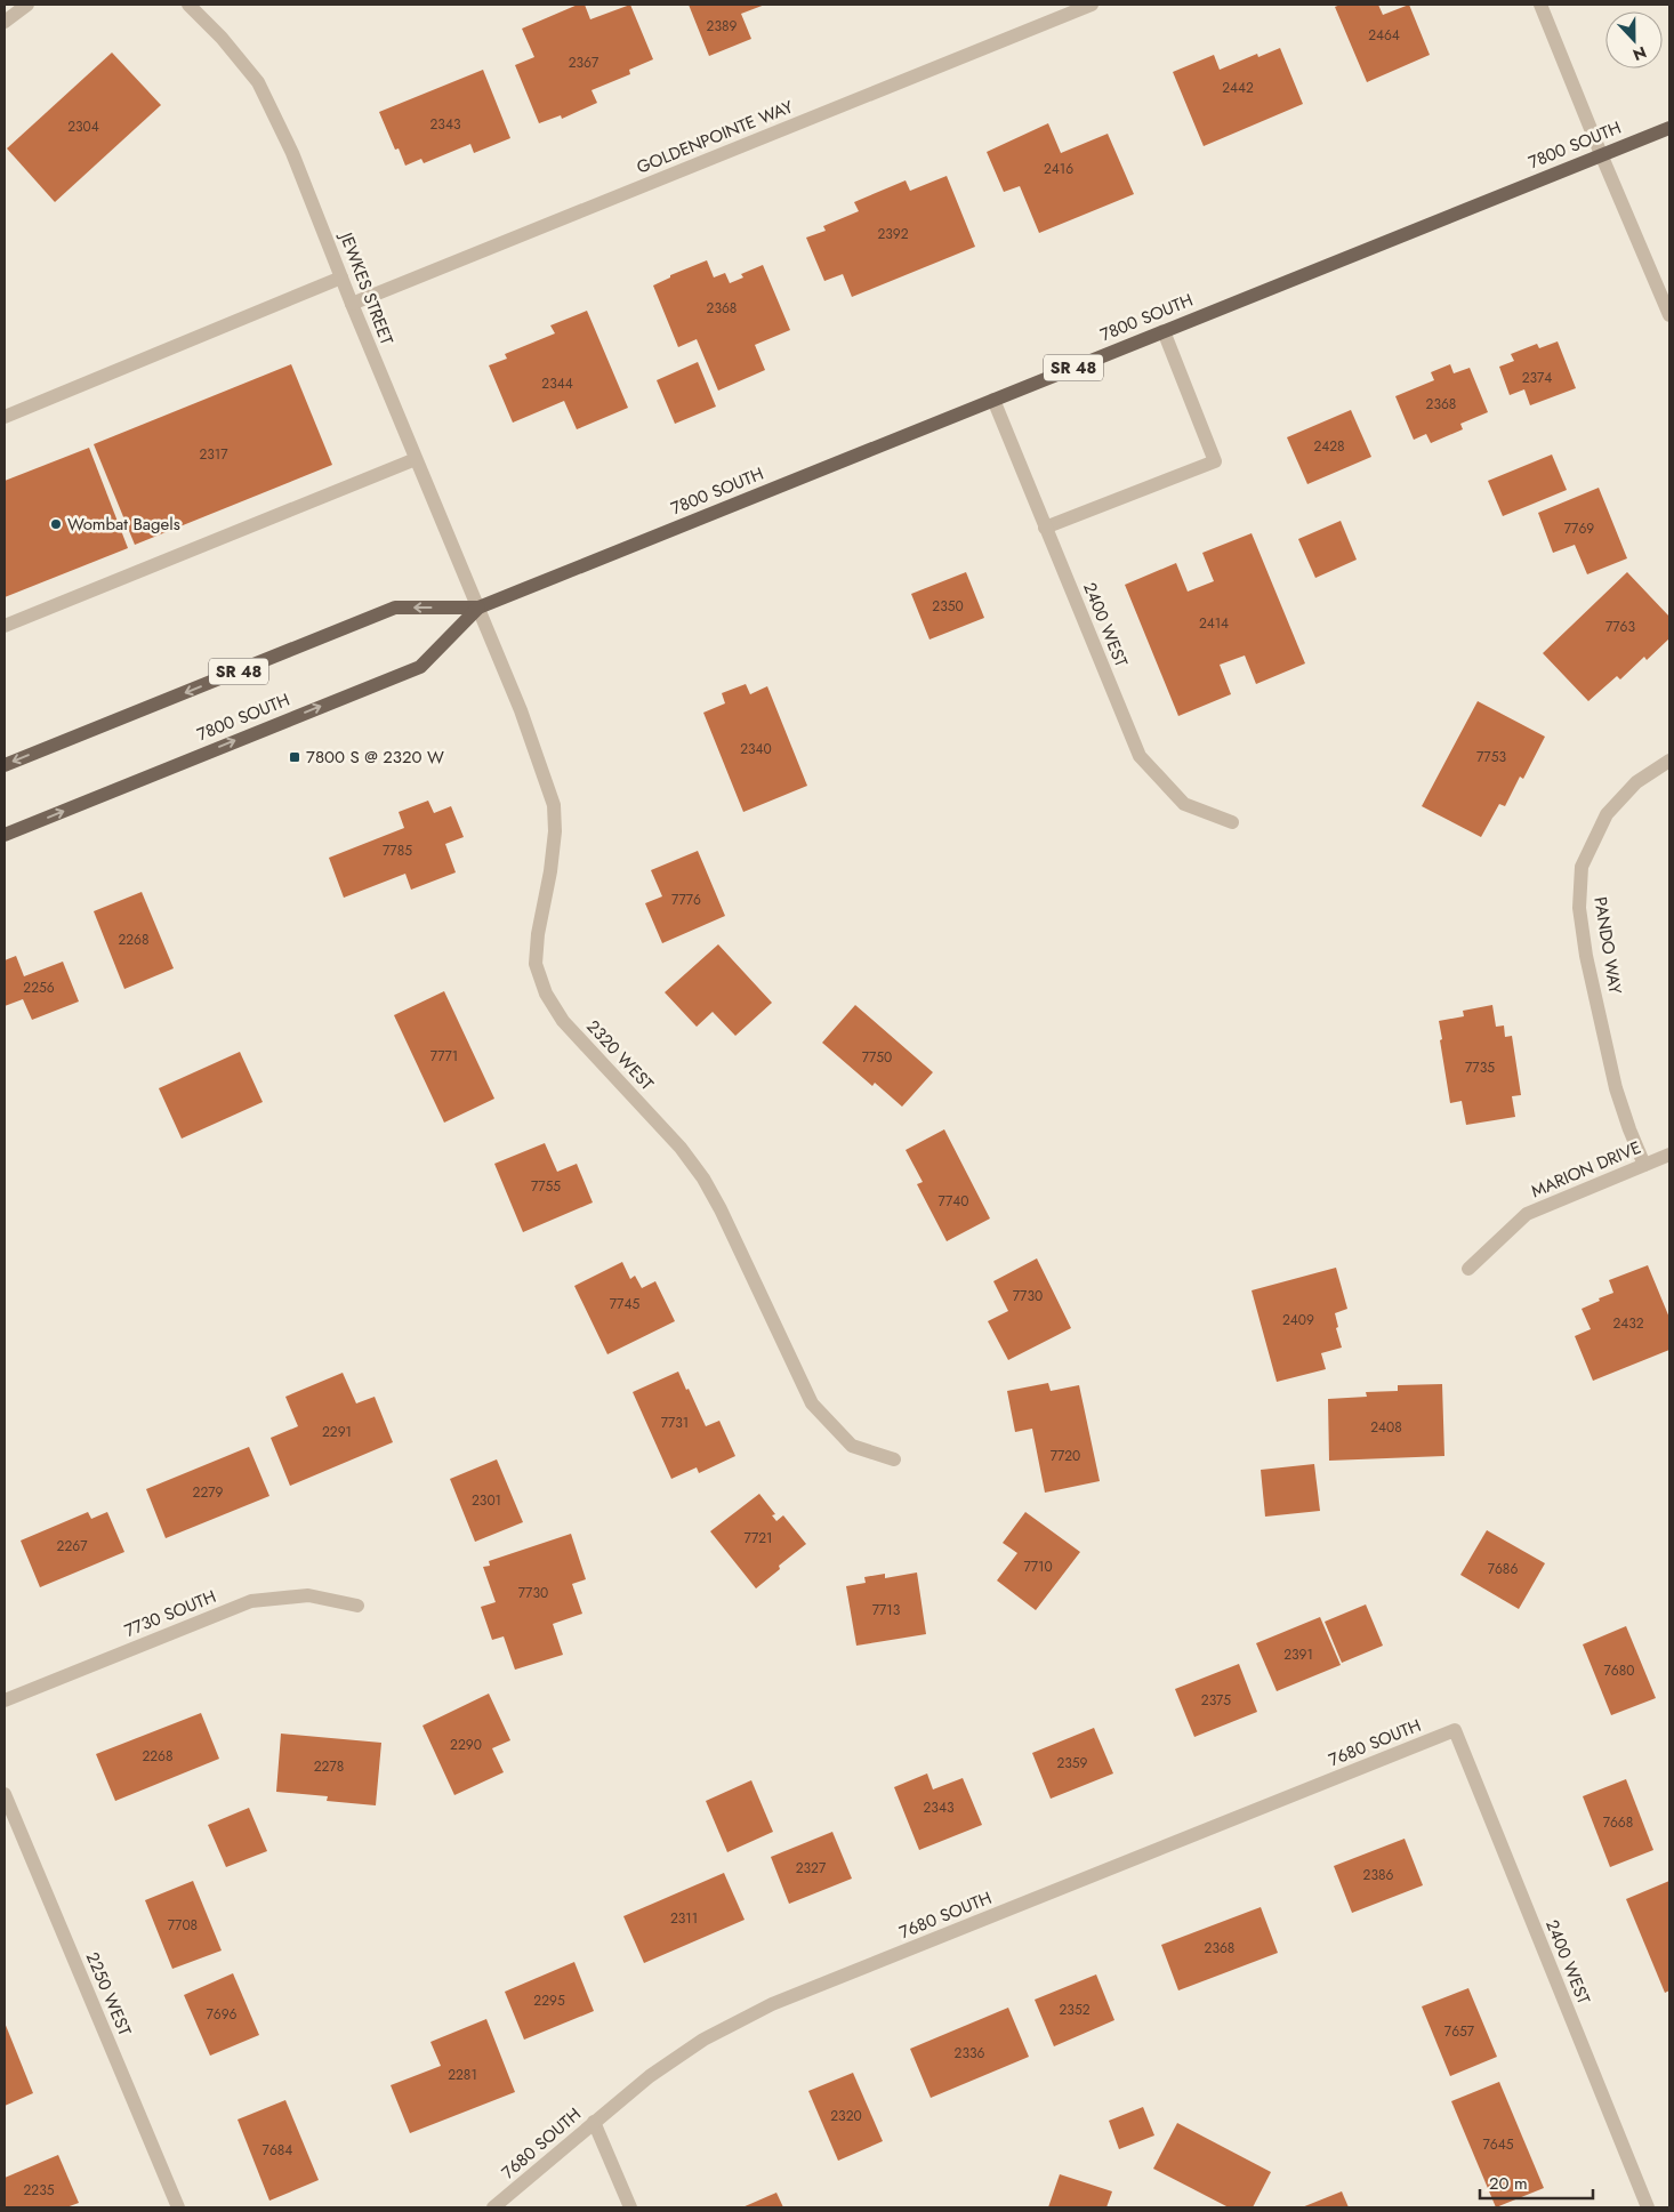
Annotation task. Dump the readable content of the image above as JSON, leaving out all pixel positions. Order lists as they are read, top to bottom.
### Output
{
  "streets": {
    "main road": ["7800 SOUTH", "SR 48"],
    "street": [
      "GOLDENPOINTE WAY",
      "JEWKES STREET",
      "2400 WEST",
      "PANDO WAY",
      "2320 WEST",
      "MARION DRIVE",
      "7730 SOUTH",
      "7680 SOUTH",
      "2250 WEST"
    ]
  },
  "crossings": [
    ["GOLDENPOINTE WAY", "JEWKES STREET"],
    ["7800 SOUTH", "JEWKES STREET"],
    ["7800 SOUTH", "2400 WEST"],
    ["7800 SOUTH", "2320 WEST"],
    ["JEWKES STREET", "2320 WEST"],
    ["2400 WEST", "7680 SOUTH"],
    ["PANDO WAY", "MARION DRIVE"]
  ],
  "places": {
    "other": ["Wombat Bagels"],
    "transit": ["7800 S @ 2320 W"]
  },
  "house_numbers": [
    "2389",
    "2464",
    "2367",
    "2442",
    "2343",
    "2304",
    "2416",
    "2392",
    "2368",
    "2374",
    "2344",
    "2368",
    "2428",
    "2317",
    "7769",
    "2350",
    "2414",
    "7763",
    "2340",
    "7753",
    "7785",
    "7776",
    "2268",
    "2256",
    "7771",
    "7750",
    "7735",
    "7755",
    "7740",
    "7730",
    "7745",
    "2409",
    "2432",
    "7731",
    "2408",
    "2291",
    "7720",
    "2279",
    "2301",
    "7721",
    "2267",
    "7710",
    "7686",
    "7730",
    "7713",
    "2391",
    "7680",
    "2375",
    "2290",
    "2268",
    "2359",
    "2278",
    "2343",
    "7668",
    "2327",
    "2386",
    "2311",
    "7708",
    "2368",
    "2295",
    "2352",
    "7696",
    "7657",
    "2336",
    "2281",
    "2320",
    "7645",
    "7684",
    "2235"
  ],
  "scale_bar": "20 m",
  "north": "bottom"
}
